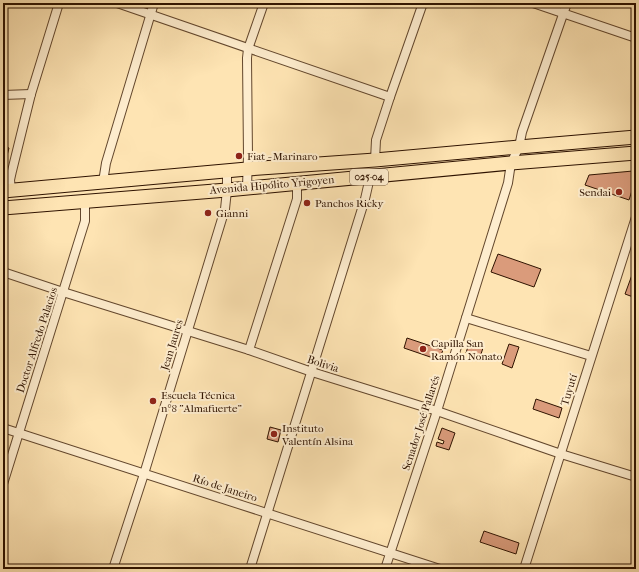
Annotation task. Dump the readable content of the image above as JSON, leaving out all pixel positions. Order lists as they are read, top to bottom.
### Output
{
  "streets": {
    "main road": ["025-04", "Avenida Hipólito Yrigoyen"],
    "street": [
      "Doctor Alfredo Palacios",
      "Jean Jaures",
      "Bolivia",
      "Tuyutí",
      "Senador José Pallarés",
      "Río de Janeiro"
    ]
  },
  "crossings": [
    ["Avenida Hipólito Yrigoyen", "Doctor Alfredo Palacios"],
    ["Avenida Hipólito Yrigoyen", "Jean Jaures"],
    ["Avenida Hipólito Yrigoyen", "Senador José Pallarés"],
    ["Doctor Alfredo Palacios", "Bolivia"],
    ["Doctor Alfredo Palacios", "Río de Janeiro"],
    ["Jean Jaures", "Bolivia"],
    ["Jean Jaures", "Río de Janeiro"],
    ["Bolivia", "Tuyutí"],
    ["Bolivia", "Senador José Pallarés"],
    ["Senador José Pallarés", "Río de Janeiro"]
  ],
  "places": [
    "Fiat - Marinaro",
    "Sendai",
    "Panchos Ricky",
    "Gianni",
    "Capilla San Ramón Nonato",
    "Escuela Técnica n°8 \"Almafuerte\"",
    "Instituto Valentín Alsina"
  ]
}
